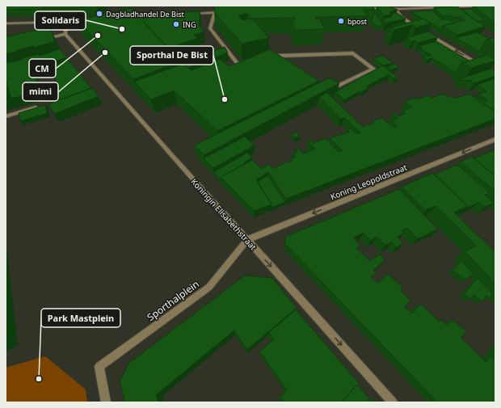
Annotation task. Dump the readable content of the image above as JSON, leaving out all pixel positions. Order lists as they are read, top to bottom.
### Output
{
  "streets": {
    "street": ["Koning Leopoldstraat", "Koningin Elisabethstraat", "Sporthalplein"]
  },
  "crossings": [
    ["Koning Leopoldstraat", "Koningin Elisabethstraat"],
    ["Koning Leopoldstraat", "Sporthalplein"],
    ["Koningin Elisabethstraat", "Sporthalplein"]
  ],
  "one_way": ["Koning Leopoldstraat", "Koningin Elisabethstraat"],
  "places": [
    "Dagbladhandel De Bist",
    "bpost",
    "ING",
    "Solidaris",
    "CM",
    "mimi",
    "Sporthal De Bist",
    "Park Mastplein"
  ]
}
